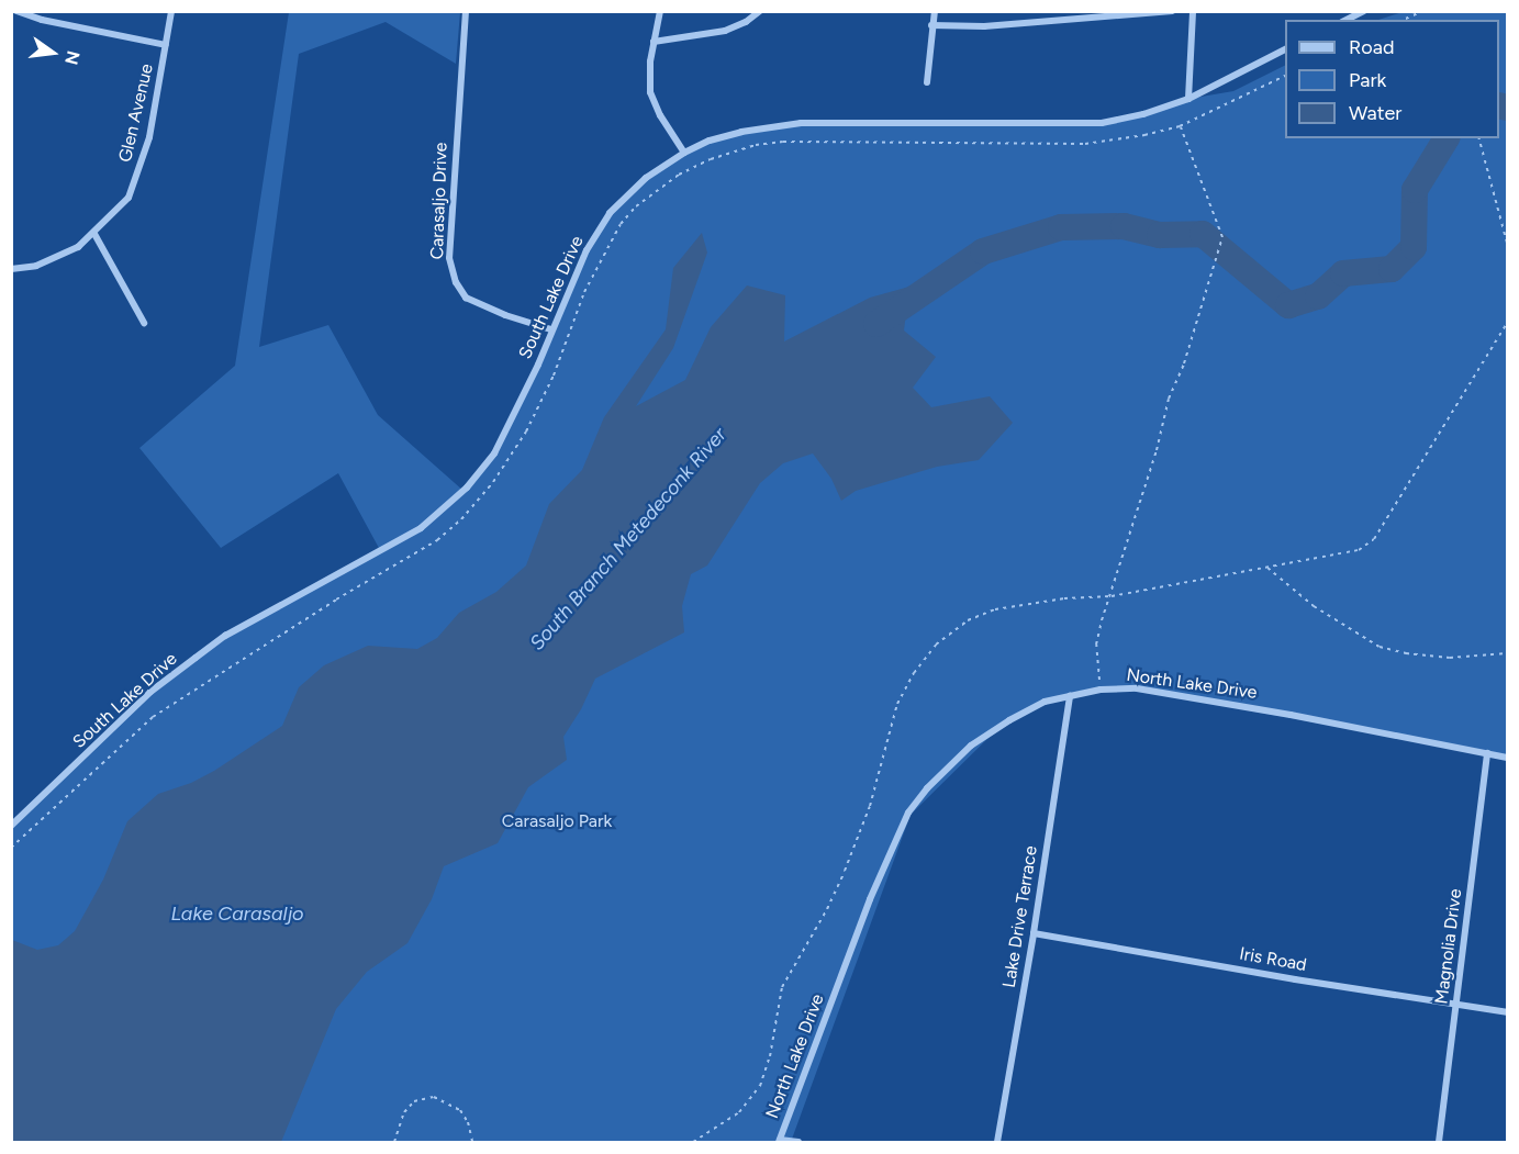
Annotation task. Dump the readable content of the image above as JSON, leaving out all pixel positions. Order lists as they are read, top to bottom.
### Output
{
  "streets": {
    "street": [
      "Glen Avenue",
      "Carasaljo Drive",
      "South Lake Drive",
      "North Lake Drive",
      "Lake Drive Terrace",
      "Magnolia Drive",
      "Iris Road"
    ]
  },
  "crossings": [
    ["Carasaljo Drive", "South Lake Drive"],
    ["North Lake Drive", "Lake Drive Terrace"],
    ["North Lake Drive", "Magnolia Drive"],
    ["Lake Drive Terrace", "Iris Road"],
    ["Magnolia Drive", "Iris Road"]
  ],
  "water": ["South Branch Metedeconk River", "Lake Carasaljo"],
  "parks": ["Carasaljo Park"],
  "legend": ["Road", "Park", "Water"],
  "north": "right"
}
